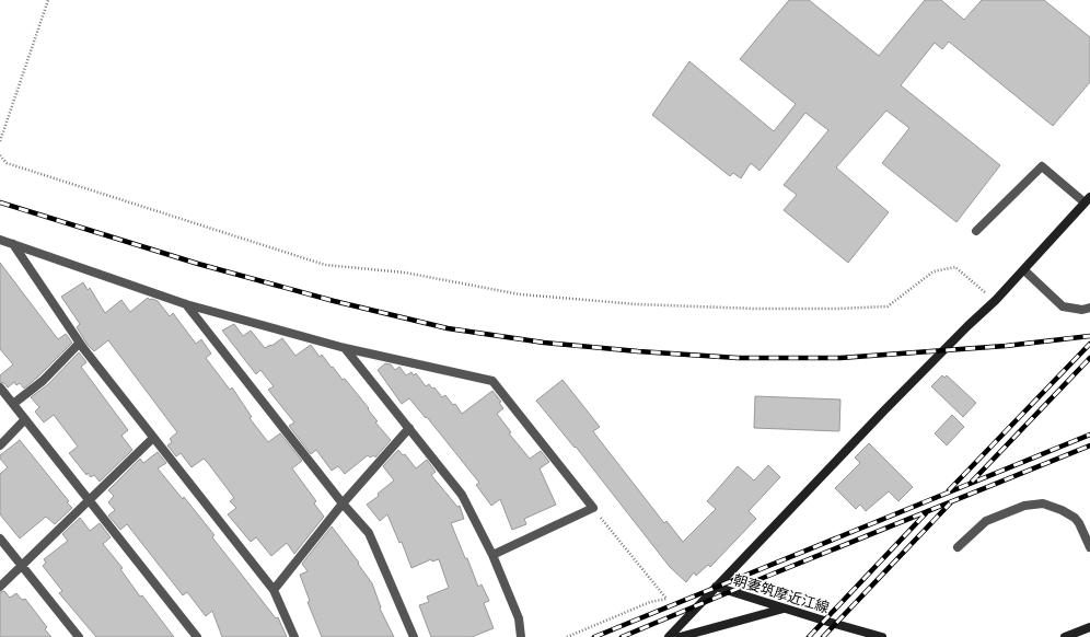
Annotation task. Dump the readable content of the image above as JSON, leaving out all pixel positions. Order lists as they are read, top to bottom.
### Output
{
  "streets": {
    "street": ["朝妻筑摩近江線"]
  }
}
